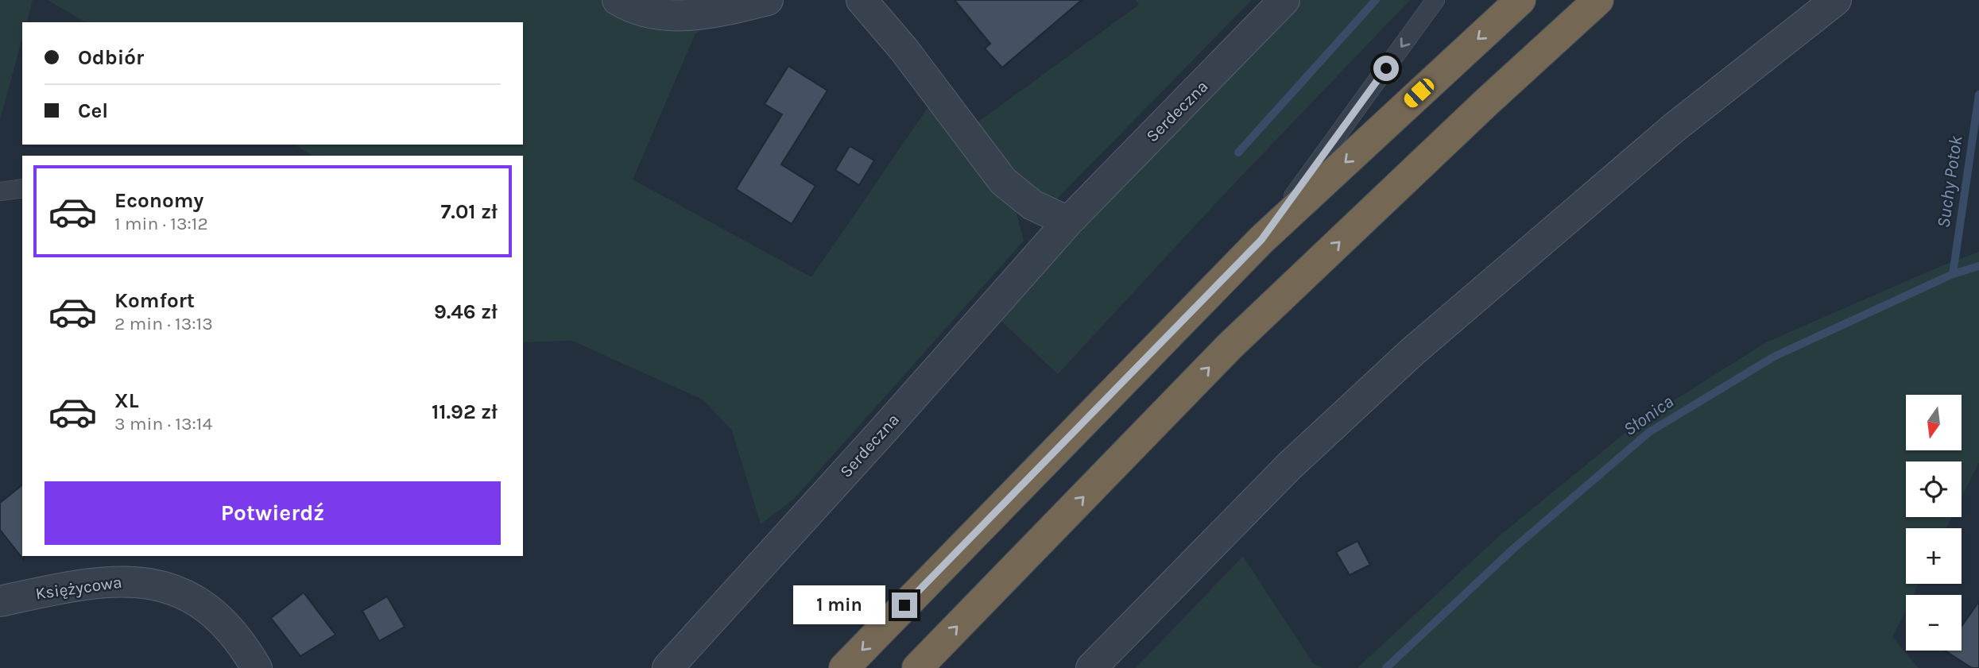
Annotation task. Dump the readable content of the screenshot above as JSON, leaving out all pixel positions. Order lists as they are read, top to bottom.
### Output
{
  "streets": {
    "street": ["Serdeczna", "Księżycowa"]
  },
  "water": ["Suchy Potok", "Słonica"],
  "north": "bottom",
  "page": {
    "banner": ["Odbiór", "Cel"],
    "list": [
      {
        "name": "Economy",
        "note": "1 min · 13:12",
        "value": "7.01 zł"
      },
      {
        "name": "Komfort",
        "note": "2 min · 13:13",
        "value": "9.46 zł"
      },
      {
        "name": "XL",
        "note": "3 min · 13:14",
        "value": "11.92 zł"
      }
    ],
    "map_buttons": ["+", "−"],
    "buttons": "Potwierdź",
    "bubble": "1 min"
  }
}
